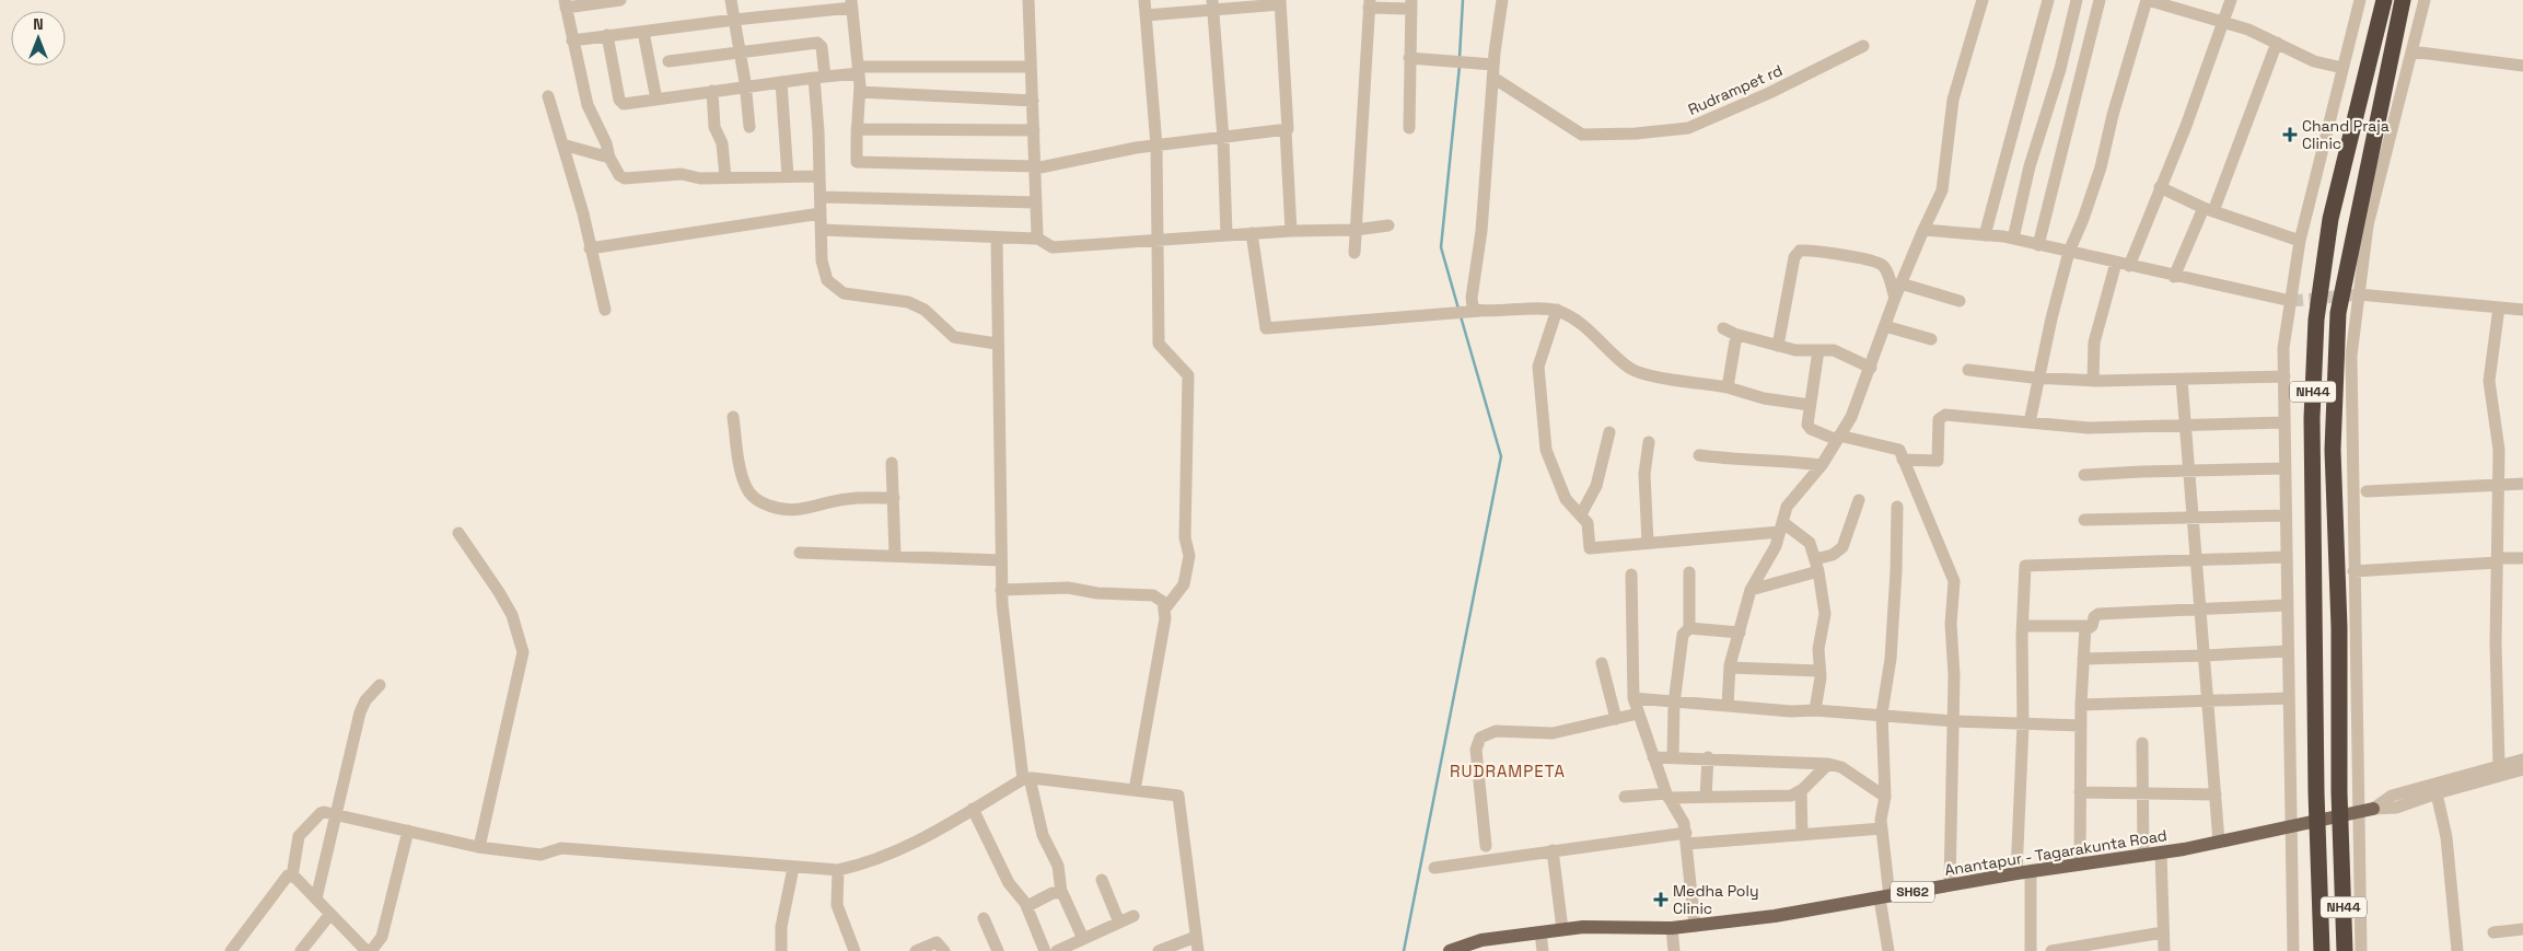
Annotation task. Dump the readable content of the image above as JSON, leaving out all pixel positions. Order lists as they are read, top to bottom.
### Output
{
  "streets": {
    "highway": ["NH44"],
    "main road": ["Anantapur - Tagarakunta Road", "SH62"],
    "street": ["Rudrampet rd"]
  },
  "districts": ["RUDRAMPETA"],
  "places": {
    "health": ["Chand Praja Clinic", "Medha Poly Clinic"]
  },
  "north": "top"
}
